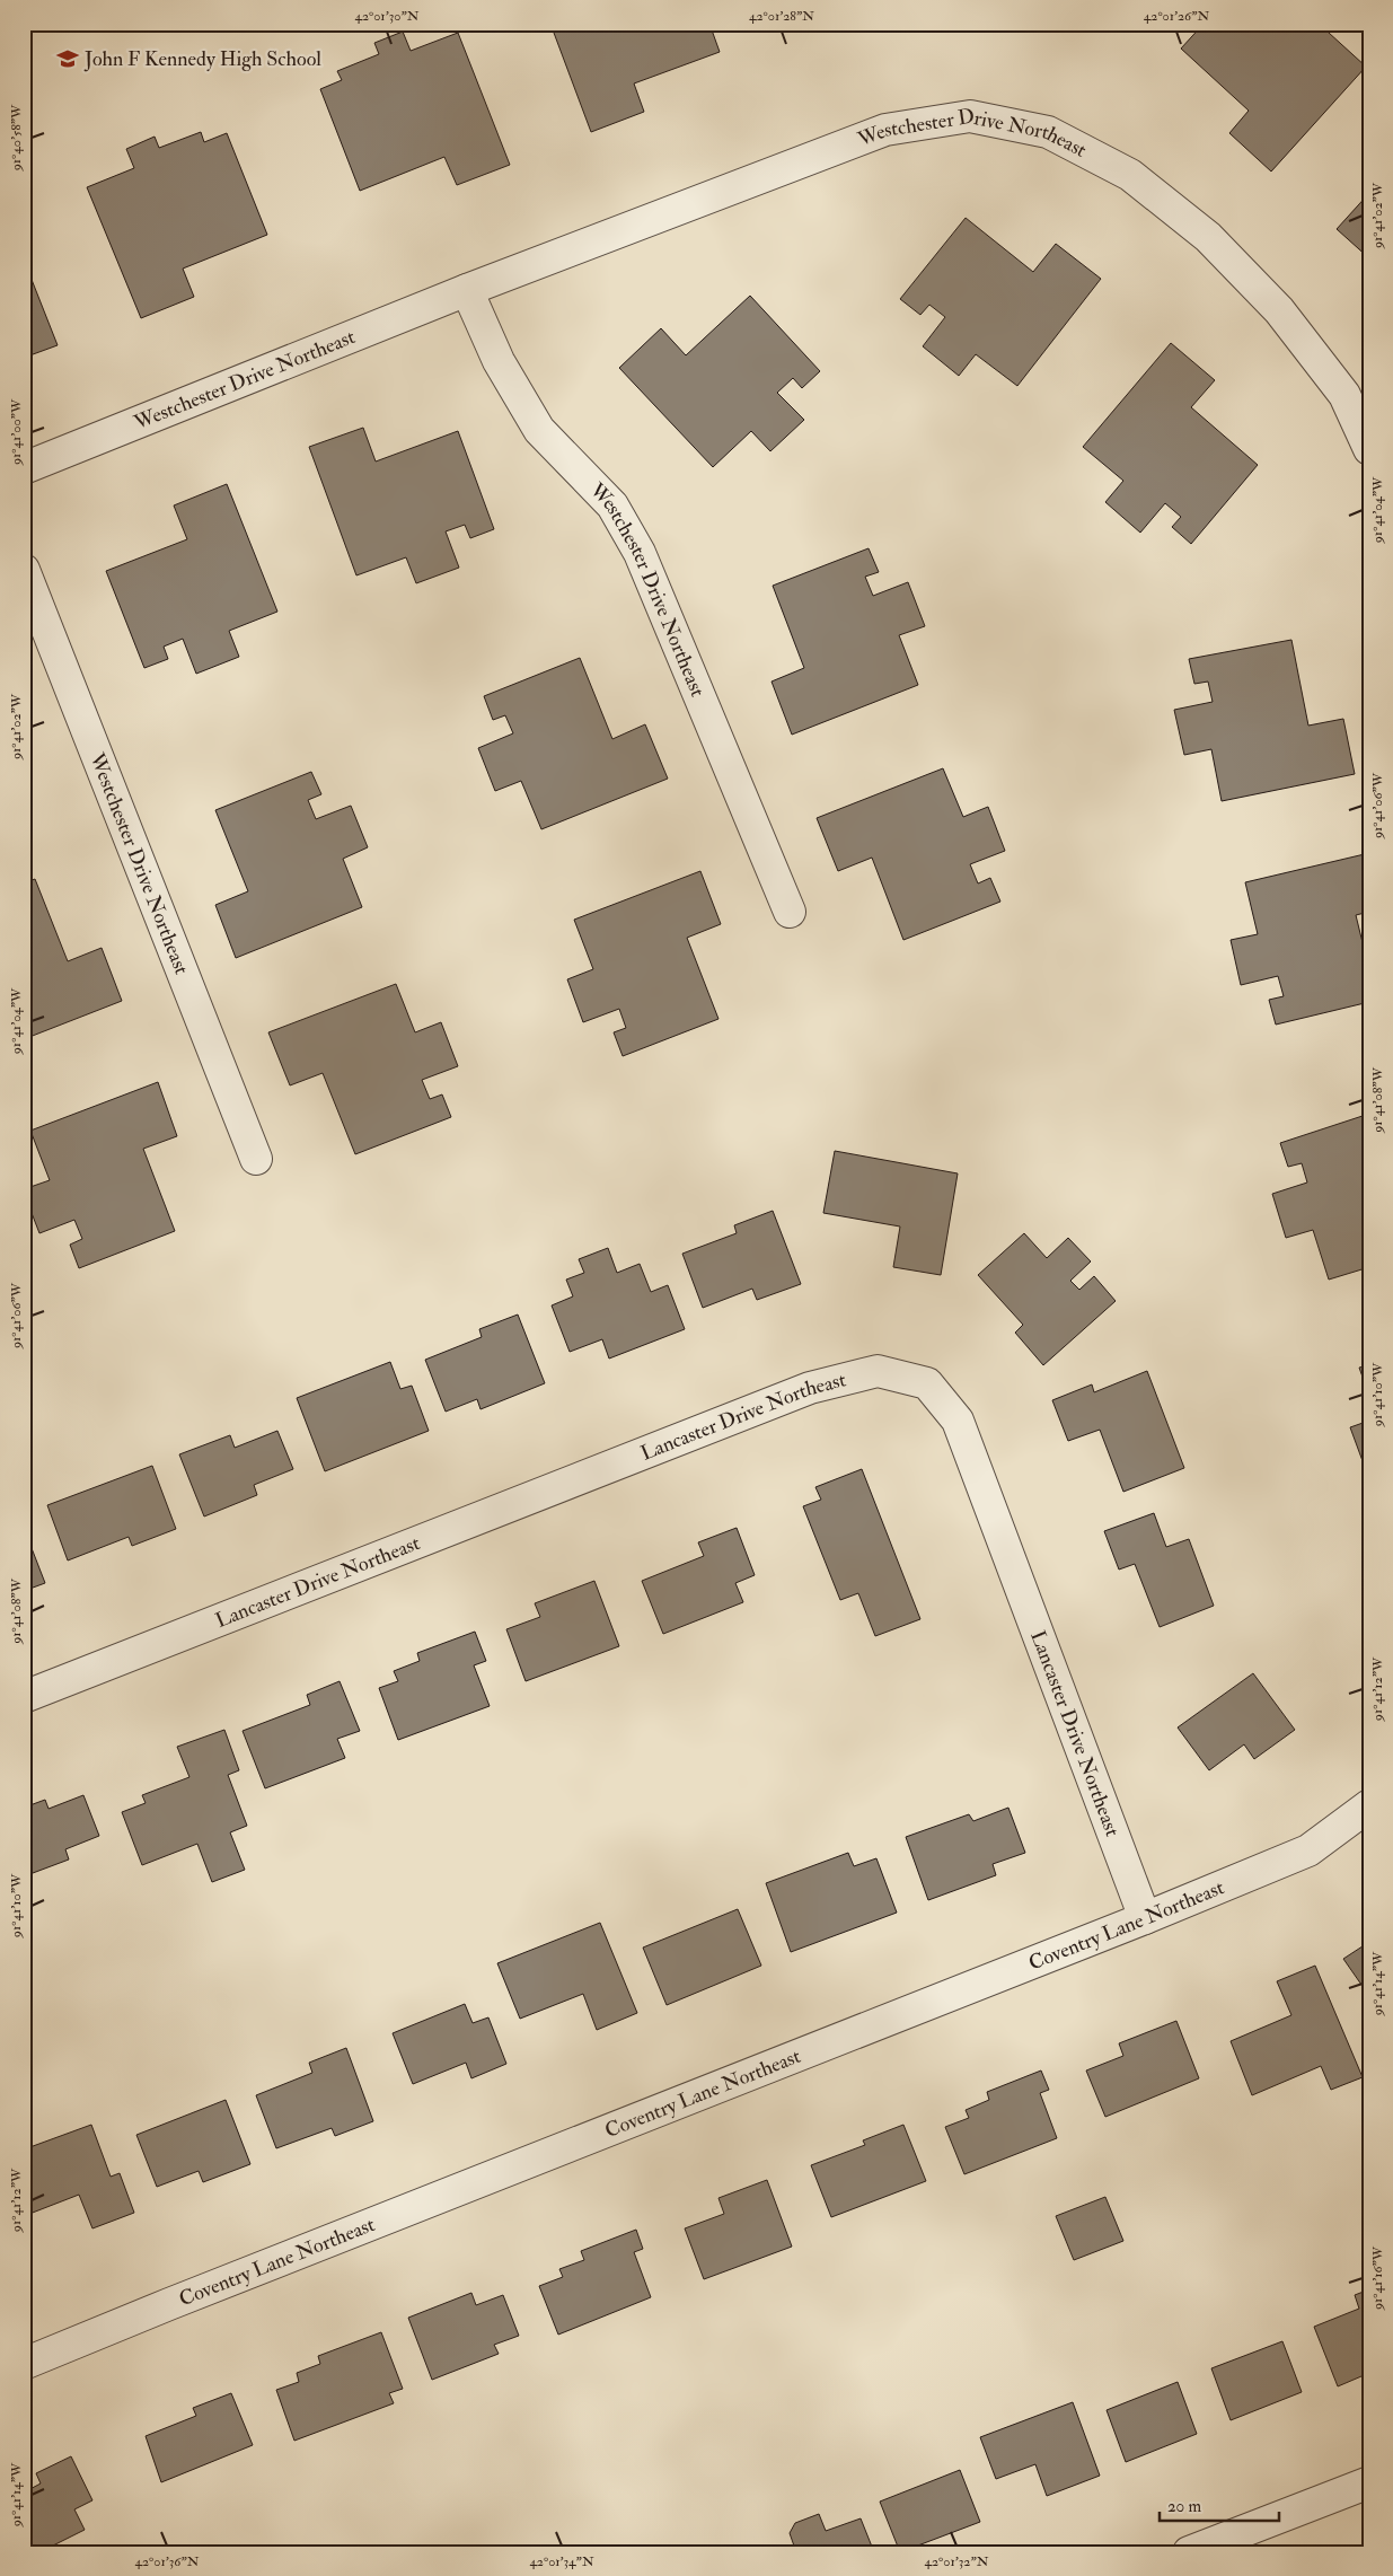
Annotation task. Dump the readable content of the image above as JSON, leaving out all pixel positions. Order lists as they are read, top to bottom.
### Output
{
  "streets": {
    "street": ["Westchester Drive Northeast", "Lancaster Drive Northeast", "Coventry Lane Northeast"]
  },
  "crossings": [
    ["Lancaster Drive Northeast", "Coventry Lane Northeast"]
  ],
  "places": {
    "school or university": ["John F Kennedy High School"]
  },
  "scale_bar": "20 m",
  "coordinates": [
    "42°01'30\"N",
    "42°01'28\"N",
    "42°01'26\"N",
    "91°40'58\"W",
    "91°41'02\"W",
    "91°41'00\"W",
    "91°41'04\"W",
    "91°41'06\"W",
    "91°41'08\"W",
    "91°41'10\"W",
    "91°41'12\"W",
    "91°41'14\"W",
    "91°41'16\"W",
    "42°01'36\"N",
    "42°01'34\"N",
    "42°01'32\"N"
  ]
}
